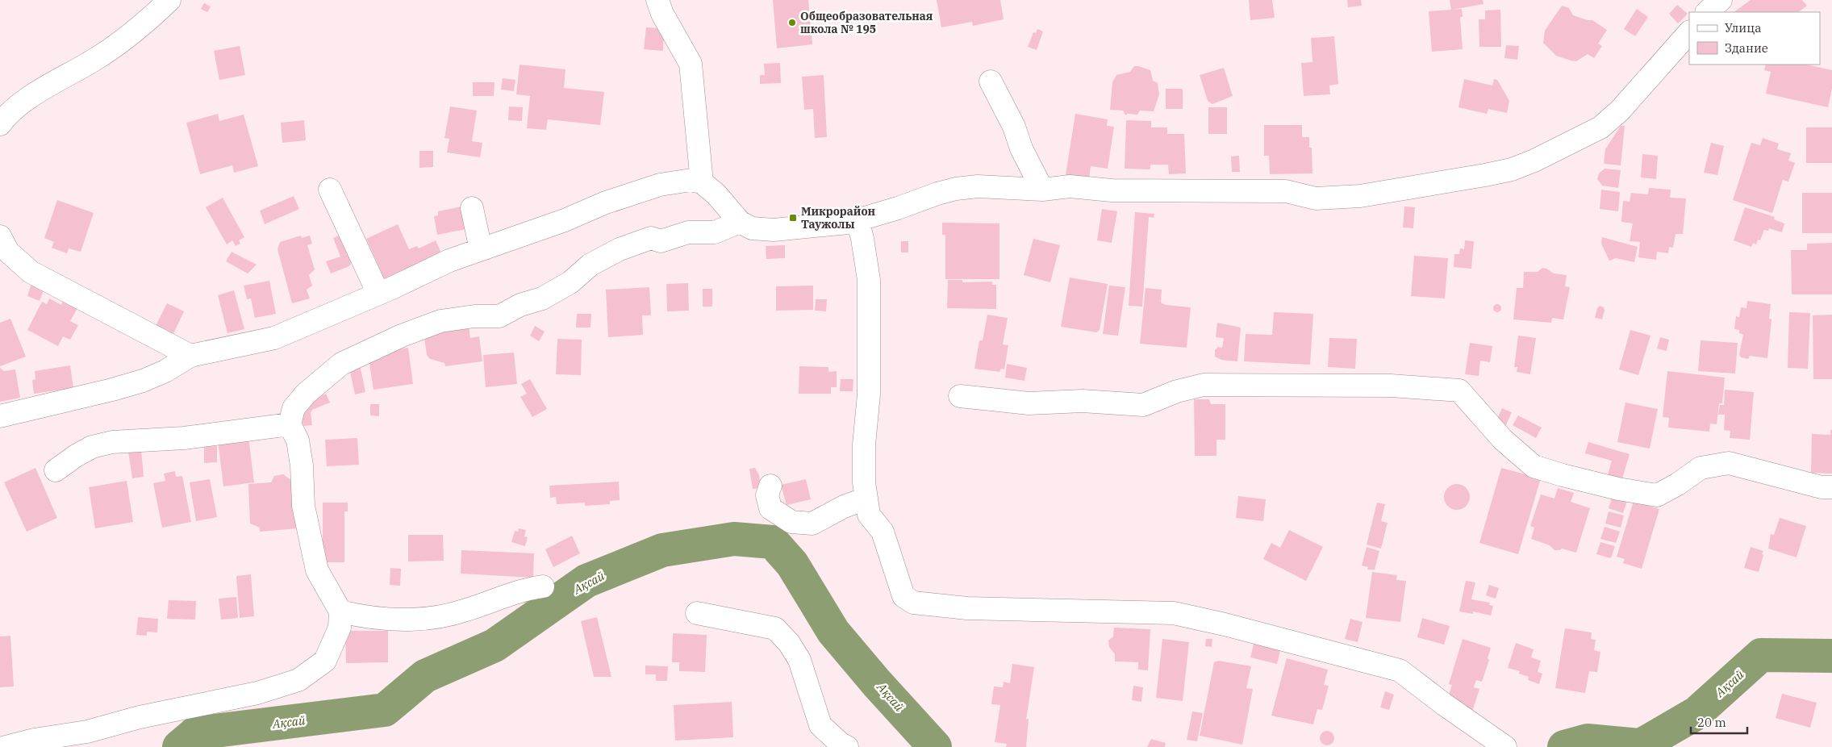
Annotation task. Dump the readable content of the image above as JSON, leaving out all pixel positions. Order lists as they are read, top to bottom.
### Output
{
  "water": ["Ақсай"],
  "places": {
    "other": ["Общеобразовательная школа № 195"],
    "transit": ["Микрорайон Таужолы"]
  },
  "legend": ["Улица", "Здание"],
  "scale_bar": "20 m"
}
